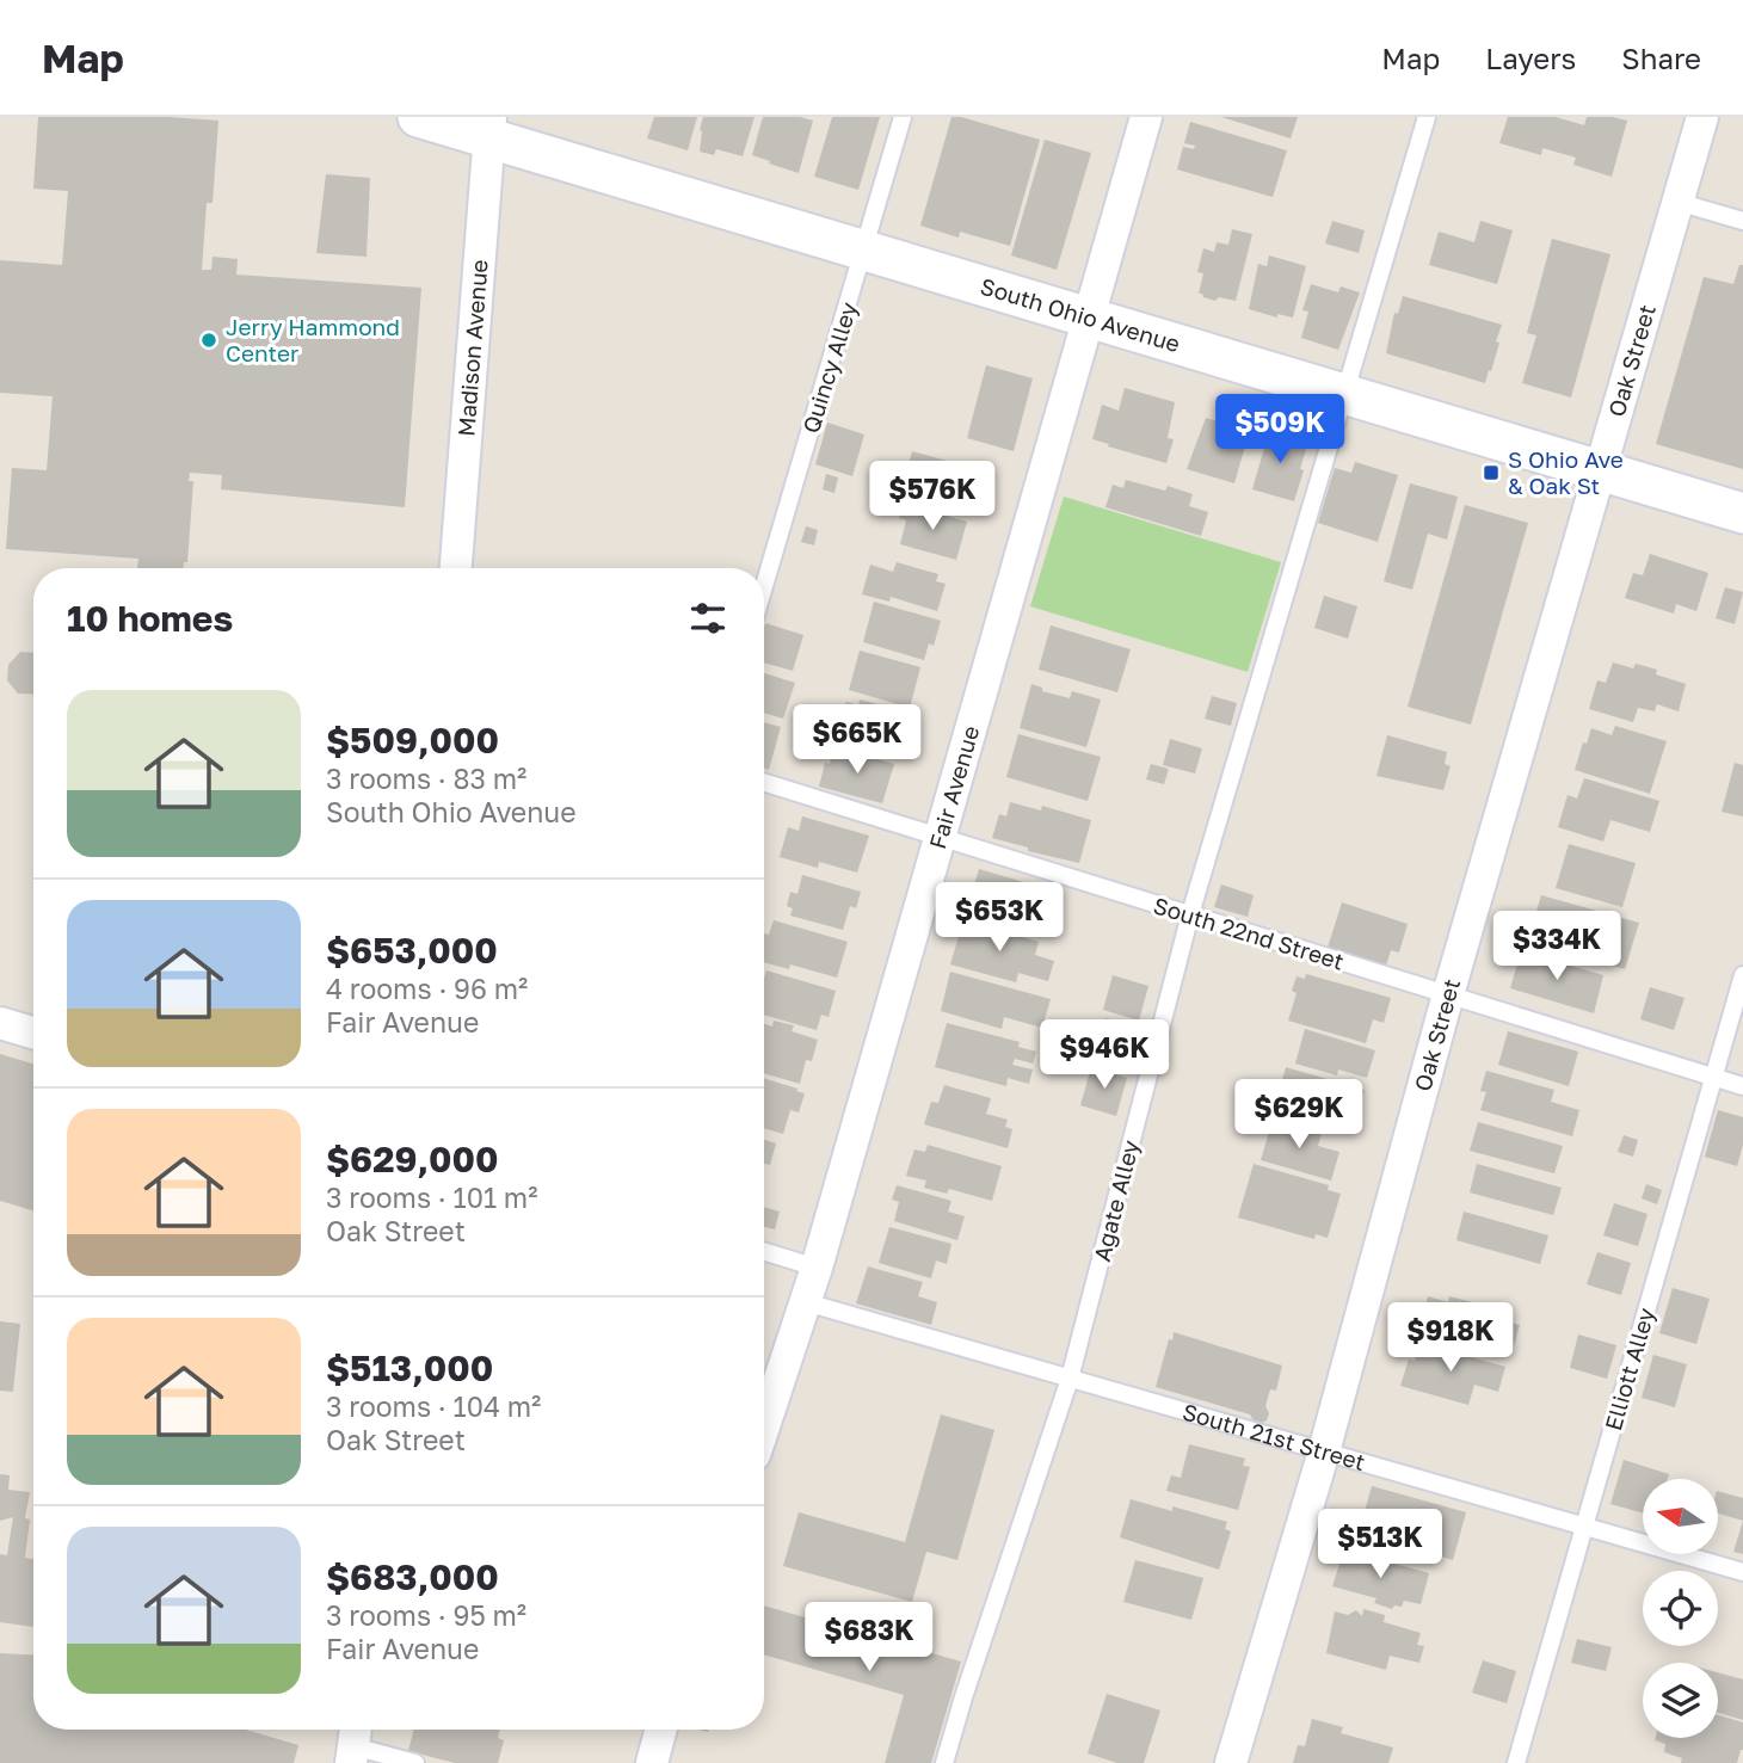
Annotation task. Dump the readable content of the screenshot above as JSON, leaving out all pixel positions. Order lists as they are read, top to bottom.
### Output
{
  "streets": {
    "street": [
      "South Ohio Avenue",
      "Madison Avenue",
      "Oak Street",
      "Fair Avenue"
    ],
    "lane": [
      "Quincy Alley",
      "South 22nd Street",
      "Agate Alley",
      "Elliott Alley",
      "South 21st Street"
    ]
  },
  "crossings": [
    ["South Ohio Avenue", "Madison Avenue"],
    ["South Ohio Avenue", "Oak Street"],
    ["South Ohio Avenue", "Quincy Alley"],
    ["South Ohio Avenue", "Fair Avenue"],
    ["South Ohio Avenue", "Agate Alley"],
    ["Oak Street", "South 22nd Street"],
    ["Oak Street", "South 21st Street"],
    ["Fair Avenue", "South 22nd Street"],
    ["Fair Avenue", "South 21st Street"],
    ["South 22nd Street", "Agate Alley"],
    ["South 22nd Street", "Elliott Alley"],
    ["Agate Alley", "South 21st Street"],
    ["Elliott Alley", "South 21st Street"]
  ],
  "places": {
    "other": ["Jerry Hammond Center"],
    "transit": ["S Ohio Ave & Oak St"]
  },
  "north": "left",
  "page": {
    "header": "Map",
    "nav": ["Map", "Layers", "Share"],
    "price": [
      "$509K",
      "$576K",
      "$665K",
      "$653K",
      "$334K",
      "$946K",
      "$629K",
      "$918K",
      "$513K",
      "$683K"
    ],
    "heading": "10 homes",
    "list": [
      {
        "name": "$509,000",
        "note": "3 rooms · 83 m² · South Ohio Avenue"
      },
      {
        "name": "$653,000",
        "note": "4 rooms · 96 m² · Fair Avenue"
      },
      {
        "name": "$629,000",
        "note": "3 rooms · 101 m² · Oak Street"
      },
      {
        "name": "$513,000",
        "note": "3 rooms · 104 m² · Oak Street"
      },
      {
        "name": "$683,000",
        "note": "3 rooms · 95 m² · Fair Avenue"
      }
    ]
  }
}
